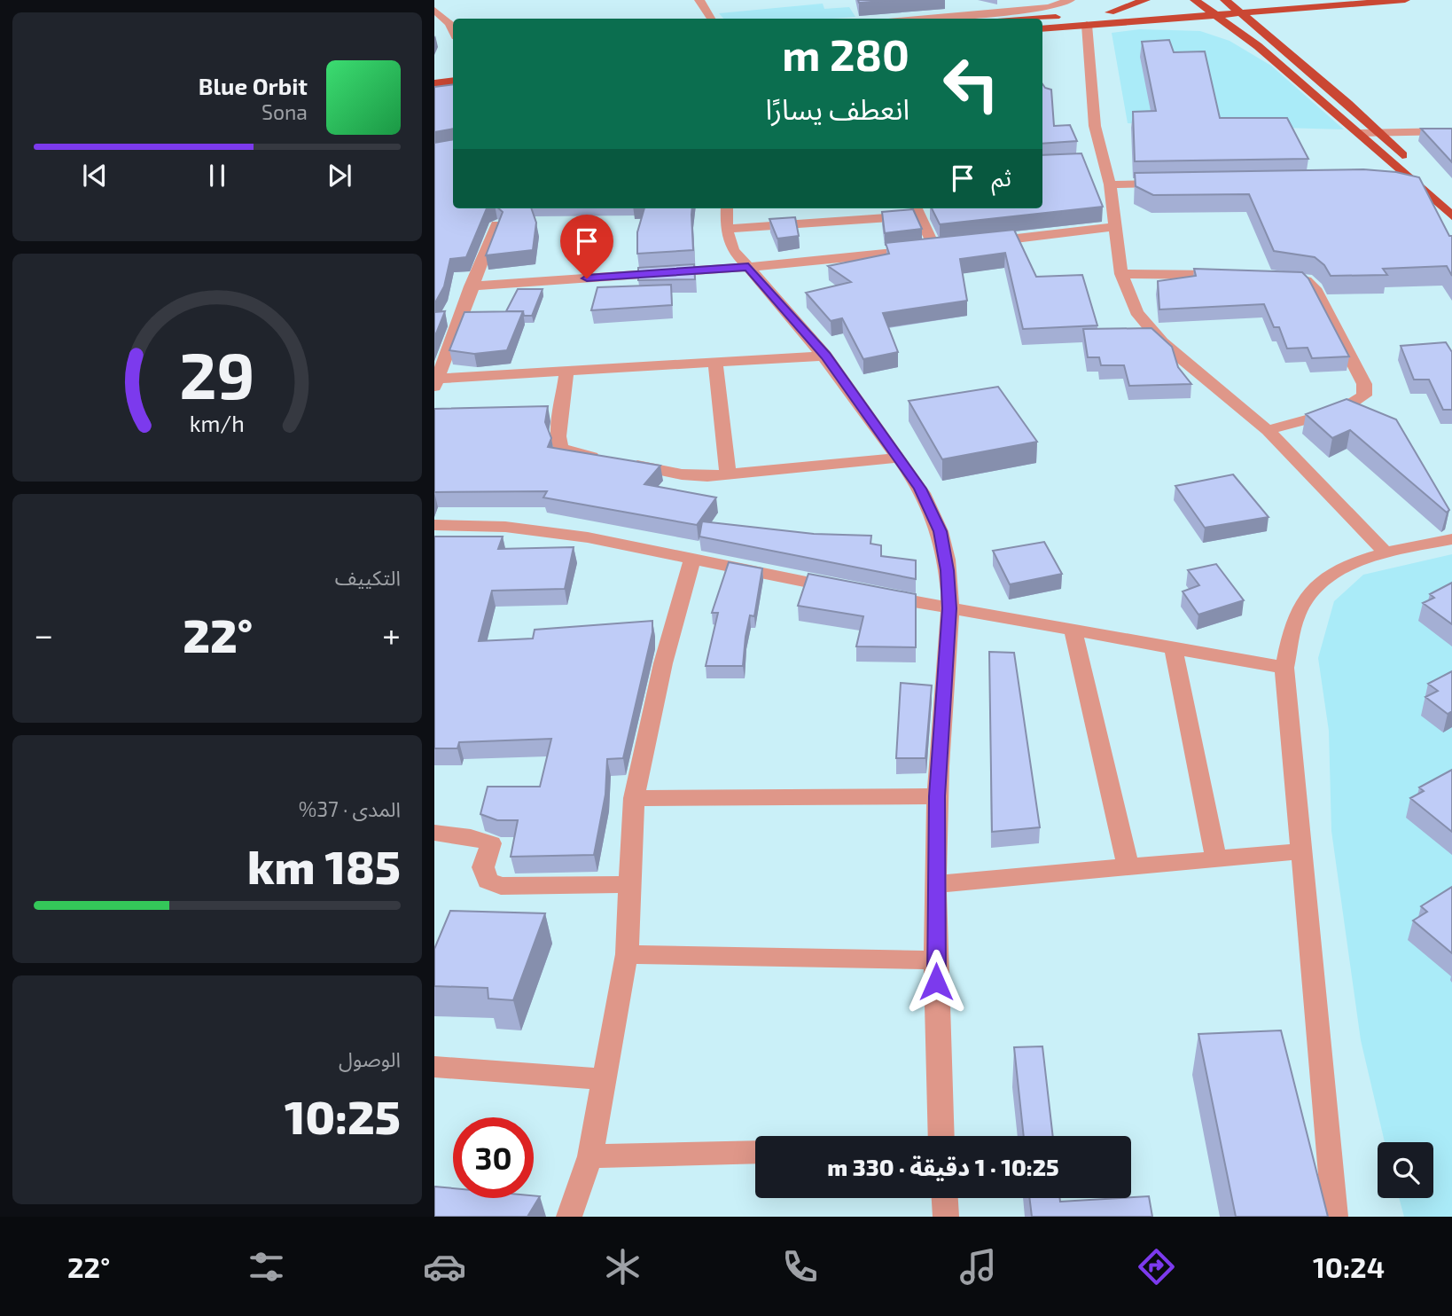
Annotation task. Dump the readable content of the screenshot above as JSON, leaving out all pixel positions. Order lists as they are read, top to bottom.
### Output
{
  "page": {
    "turn": ["280 m", "انعطف يسارًا"],
    "song": ["Blue Orbit", "Sona"],
    "then": "ثم",
    "tile": [
      "التكييف",
      ["المدى · 37%", "185 km"],
      ["الوصول", "10:25"]
    ],
    "heat": ["−", "22°", "+"],
    "limit": "30",
    "trip": "10:25 · 1 دقيقة · 330 m",
    "tabs": ["10:24", "22°"],
    "gauge": ["29", "km/h"]
  }
}
